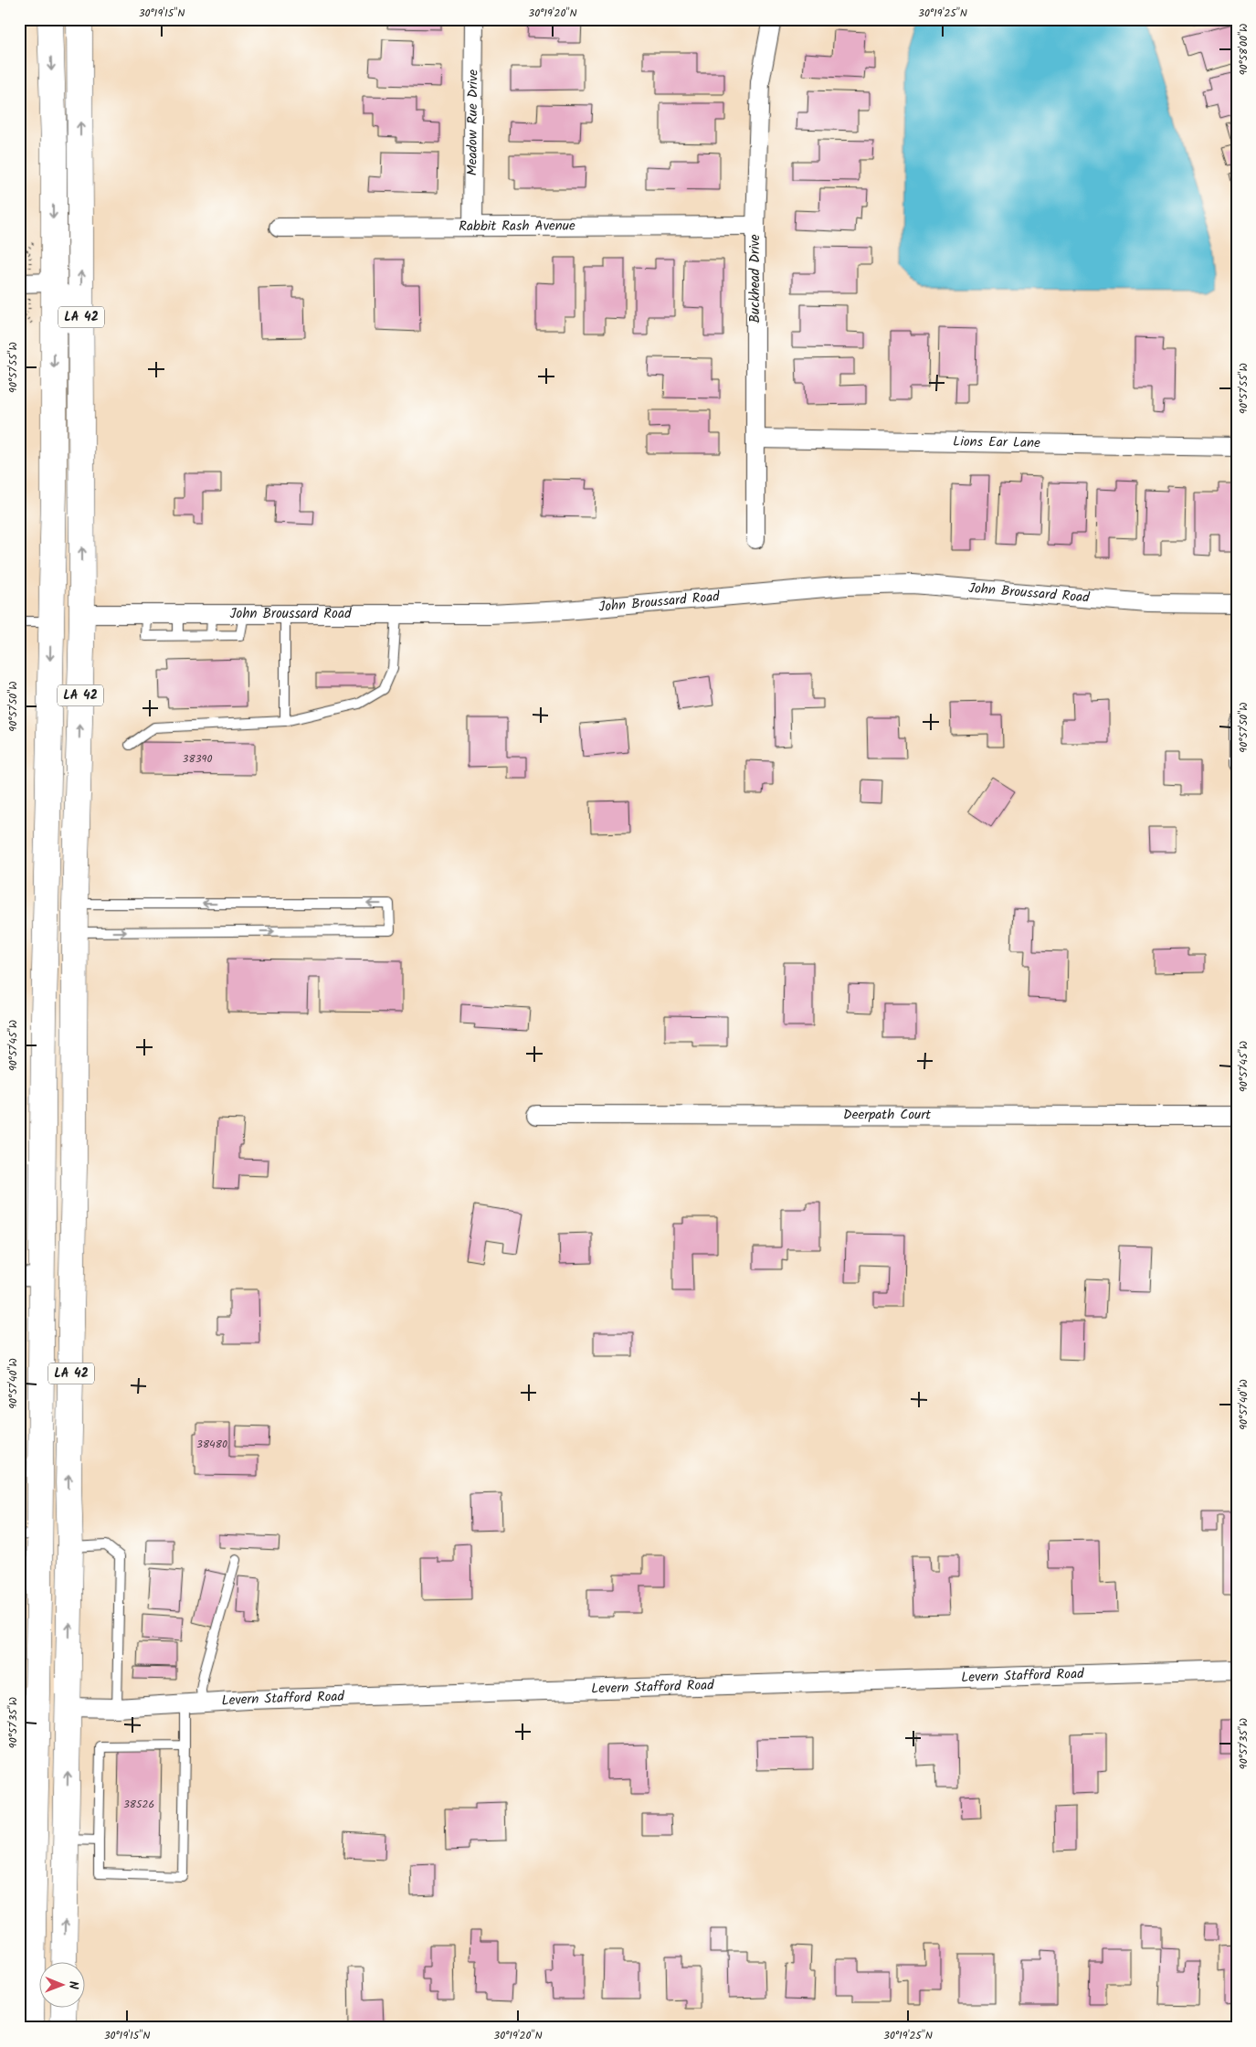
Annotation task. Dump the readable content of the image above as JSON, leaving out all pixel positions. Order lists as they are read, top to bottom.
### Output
{
  "streets": {
    "main road": ["LA 42"],
    "street": [
      "Meadow Rue Drive",
      "Rabbit Rash Avenue",
      "Buckhead Drive",
      "Lions Ear Lane",
      "John Broussard Road",
      "Deerpath Court",
      "Levern Stafford Road"
    ]
  },
  "crossings": [
    ["Meadow Rue Drive", "Rabbit Rash Avenue"],
    ["Rabbit Rash Avenue", "Buckhead Drive"],
    ["Buckhead Drive", "Lions Ear Lane"],
    ["LA 42", "John Broussard Road"],
    ["LA 42", "Levern Stafford Road"]
  ],
  "house_numbers": ["38390", "38480", "38526"],
  "north": "right",
  "coordinates": [
    "30°19'15\"N",
    "30°19'20\"N",
    "30°19'25\"N",
    "90°58'00\"W",
    "90°57'55\"W",
    "90°57'50\"W",
    "90°57'45\"W",
    "90°57'40\"W",
    "90°57'35\"W"
  ]
}
